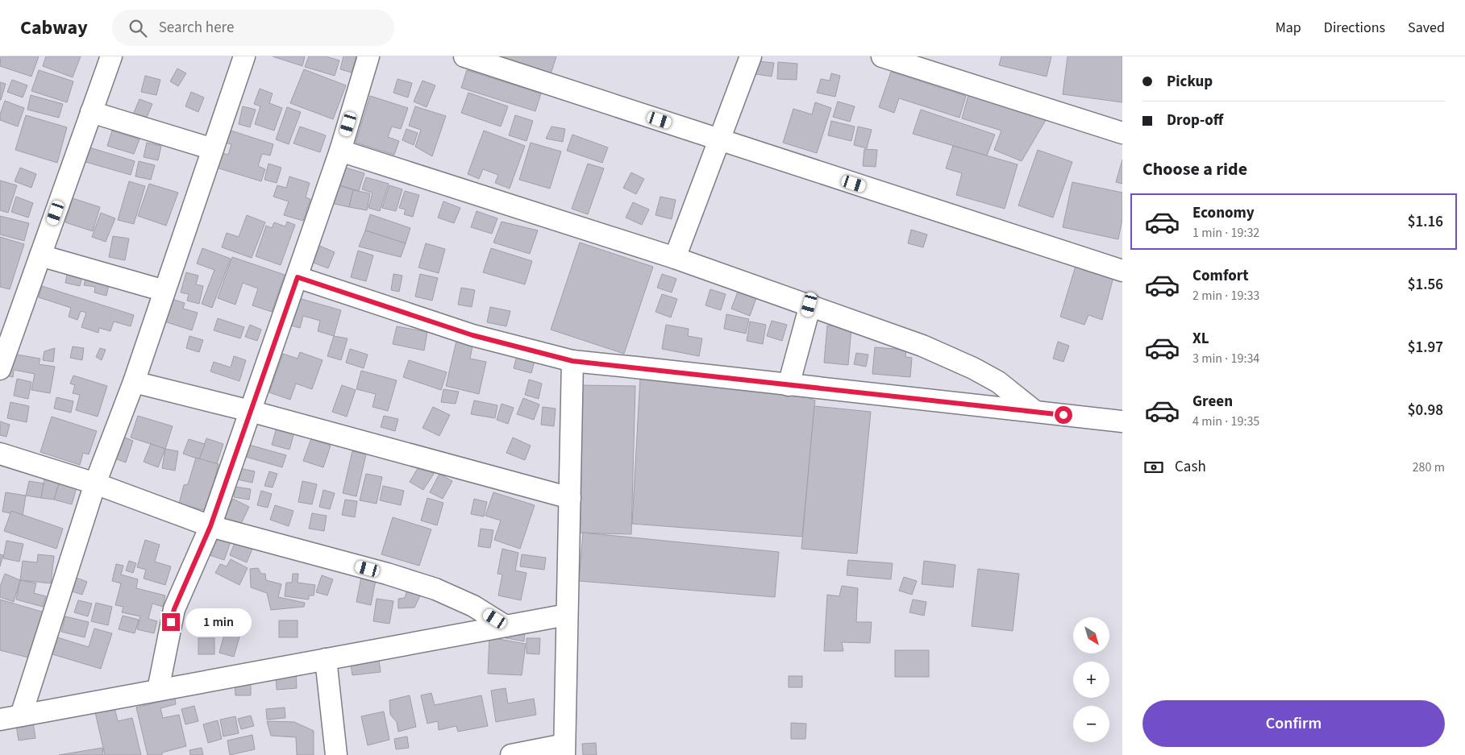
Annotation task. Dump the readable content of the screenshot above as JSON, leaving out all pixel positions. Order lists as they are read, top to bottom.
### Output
{
  "north": "bottom right",
  "page": {
    "header": "Cabway",
    "search": "Search here",
    "nav": ["Map", "Directions", "Saved"],
    "banner": ["Pickup", "Drop-off"],
    "heading": "Choose a ride",
    "list": [
      {
        "name": "Economy",
        "note": "1 min · 19:32",
        "value": "$1.16"
      },
      {
        "name": "Comfort",
        "note": "2 min · 19:33",
        "value": "$1.56"
      },
      {
        "name": "XL",
        "note": "3 min · 19:34",
        "value": "$1.97"
      },
      {
        "name": "Green",
        "note": "4 min · 19:35",
        "value": "$0.98"
      }
    ],
    "pay": ["Cash", "280 m"],
    "bubble": "1 min",
    "map_buttons": ["+", "−"],
    "buttons": "Confirm"
  }
}
